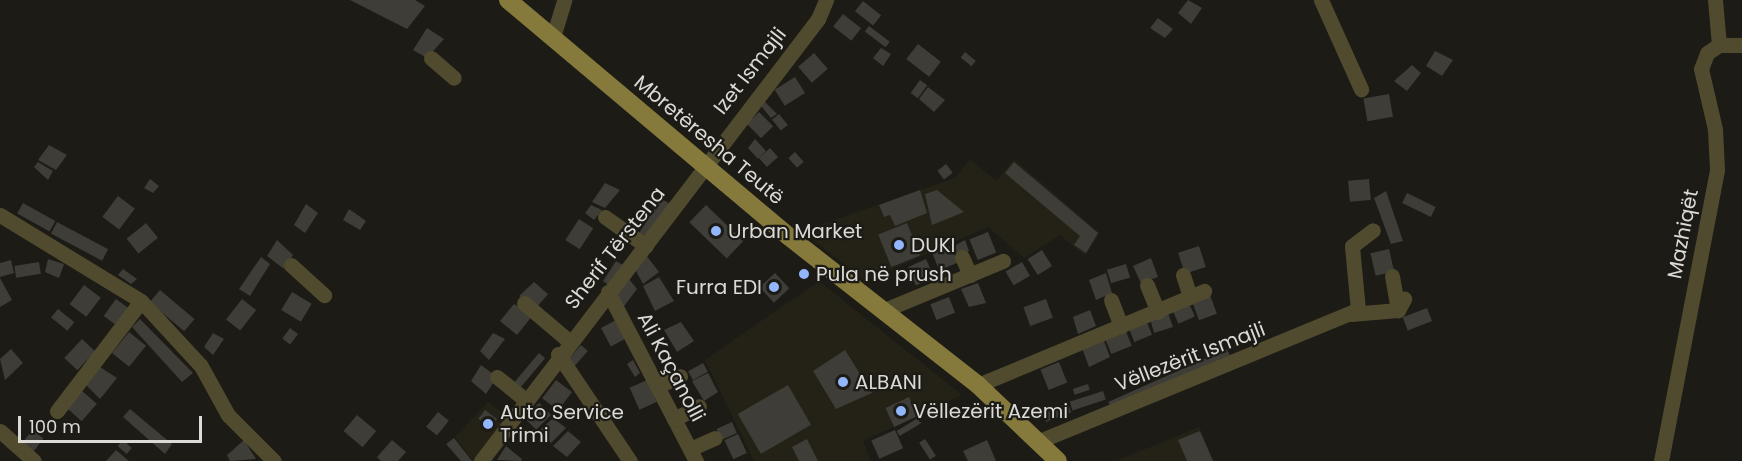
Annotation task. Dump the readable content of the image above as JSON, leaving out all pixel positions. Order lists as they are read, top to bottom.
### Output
{
  "streets": {
    "main road": ["Mbretëresha Teutë"],
    "street": [
      "Izet Ismajli",
      "Mazhiqët",
      "Sherif Tërstena",
      "Vëllezërit Ismajli",
      "Ali Kaçanolli"
    ]
  },
  "crossings": [
    ["Izet Ismajli", "Mbretëresha Teutë"],
    ["Izet Ismajli", "Sherif Tërstena"],
    ["Mbretëresha Teutë", "Sherif Tërstena"],
    ["Mbretëresha Teutë", "Vëllezërit Ismajli"],
    ["Sherif Tërstena", "Ali Kaçanolli"]
  ],
  "places": [
    "Urban Market",
    "DUKI",
    "Pula në prush",
    "Furra EDI",
    "ALBANI",
    "Vëllezërit Azemi",
    "Auto Service Trimi"
  ],
  "scale_bar": "100 m"
}
